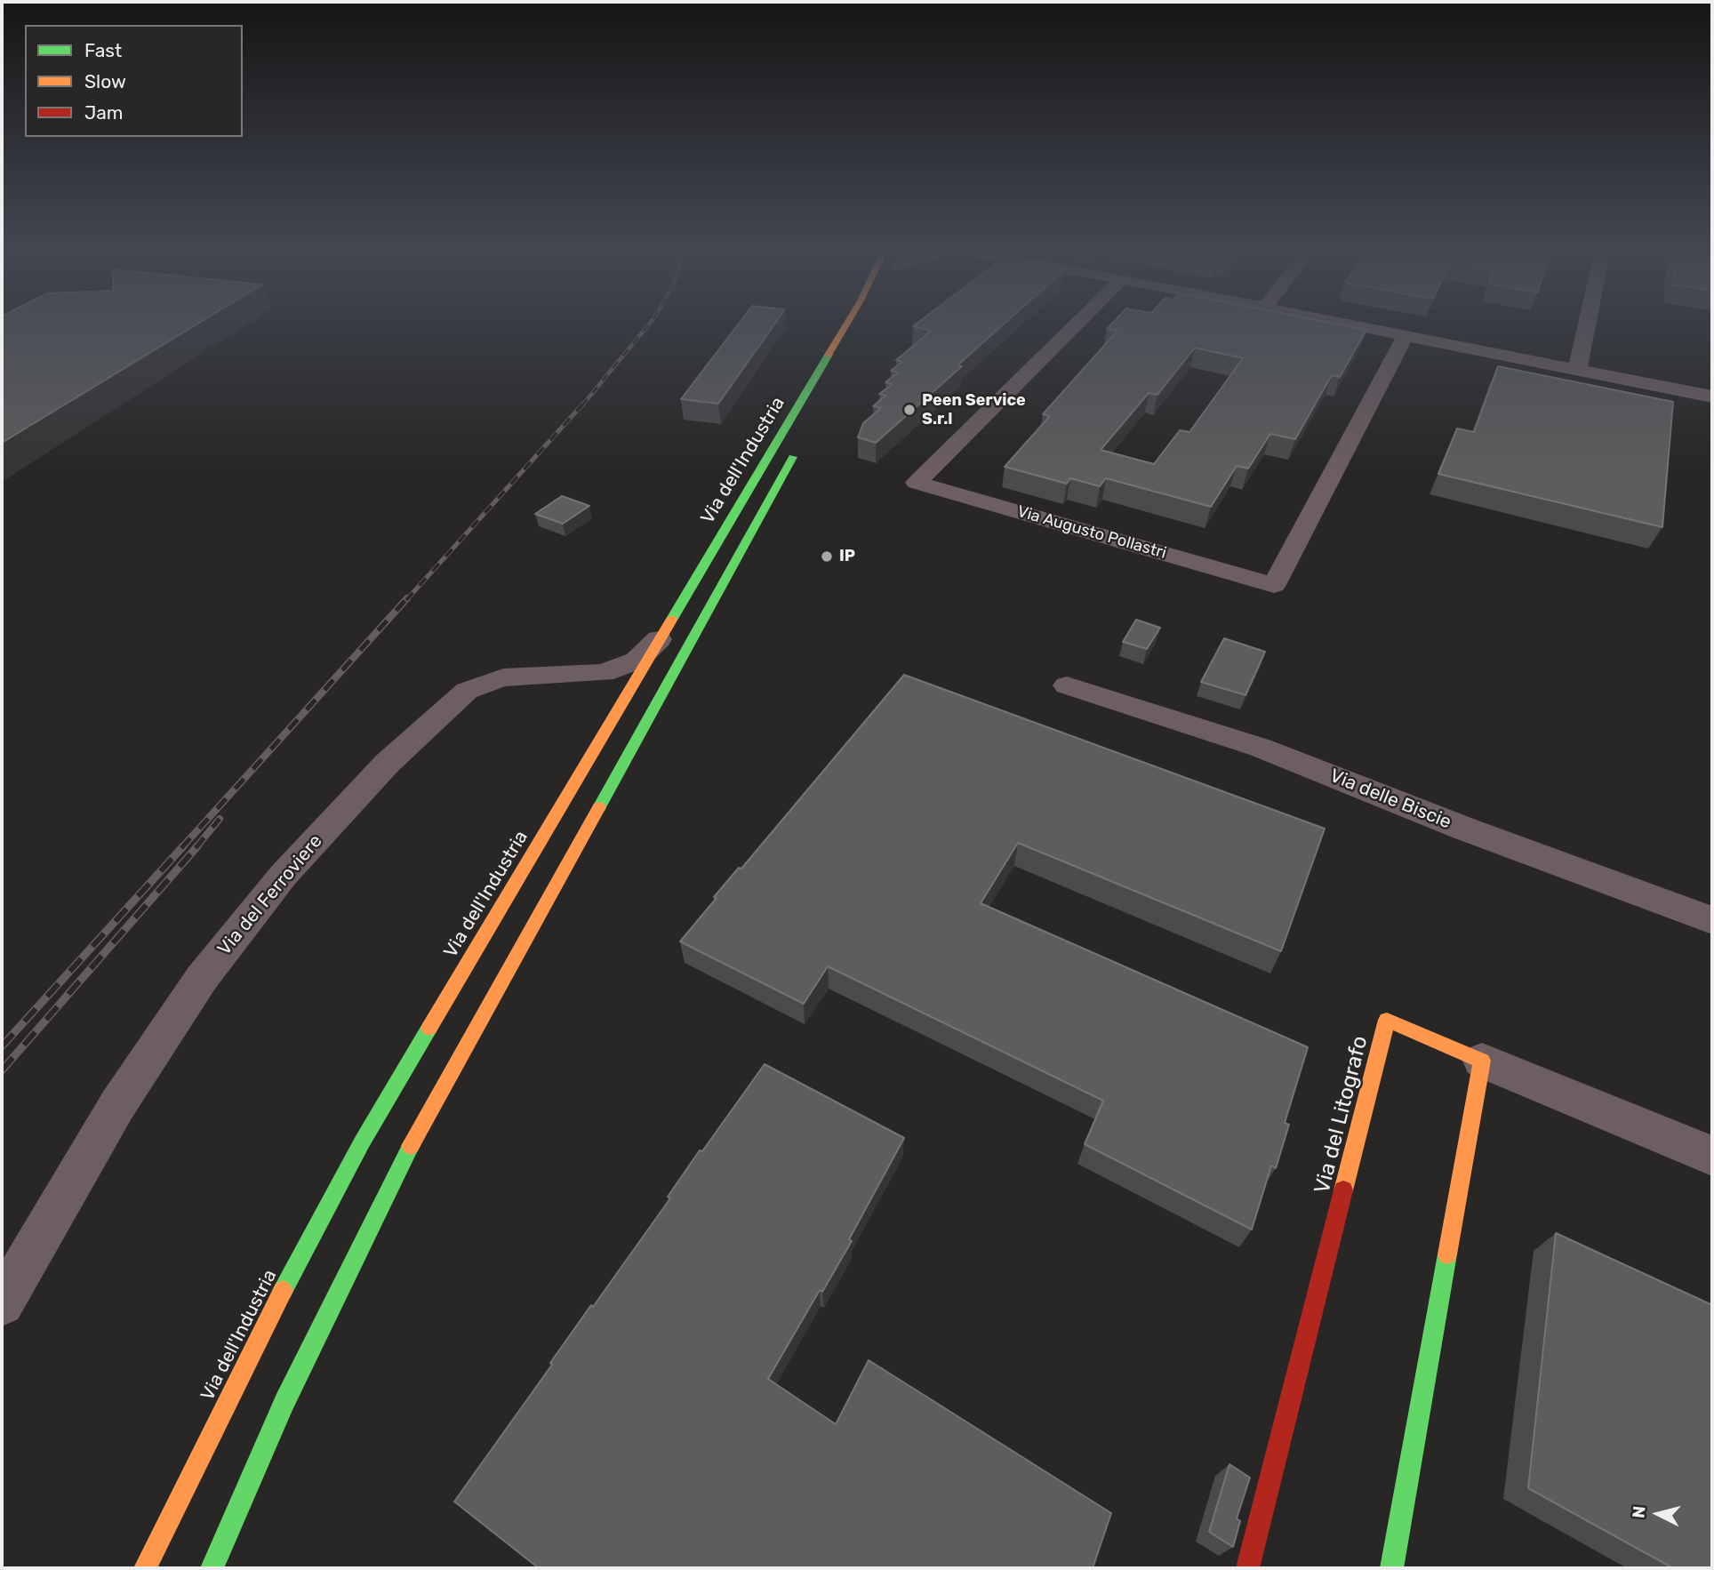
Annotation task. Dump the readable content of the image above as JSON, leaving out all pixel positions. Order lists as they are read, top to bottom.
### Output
{
  "streets": {
    "main road": ["Via dell'Industria", "Via del Litografo"],
    "street": ["Via Augusto Pollastri", "Via delle Biscie", "Via del Ferroviere"]
  },
  "crossings": [
    ["Via dell'Industria", "Via del Ferroviere"]
  ],
  "places": ["Peen Service S.r.l", "IP"],
  "legend": ["Fast", "Slow", "Jam"],
  "north": "left"
}
